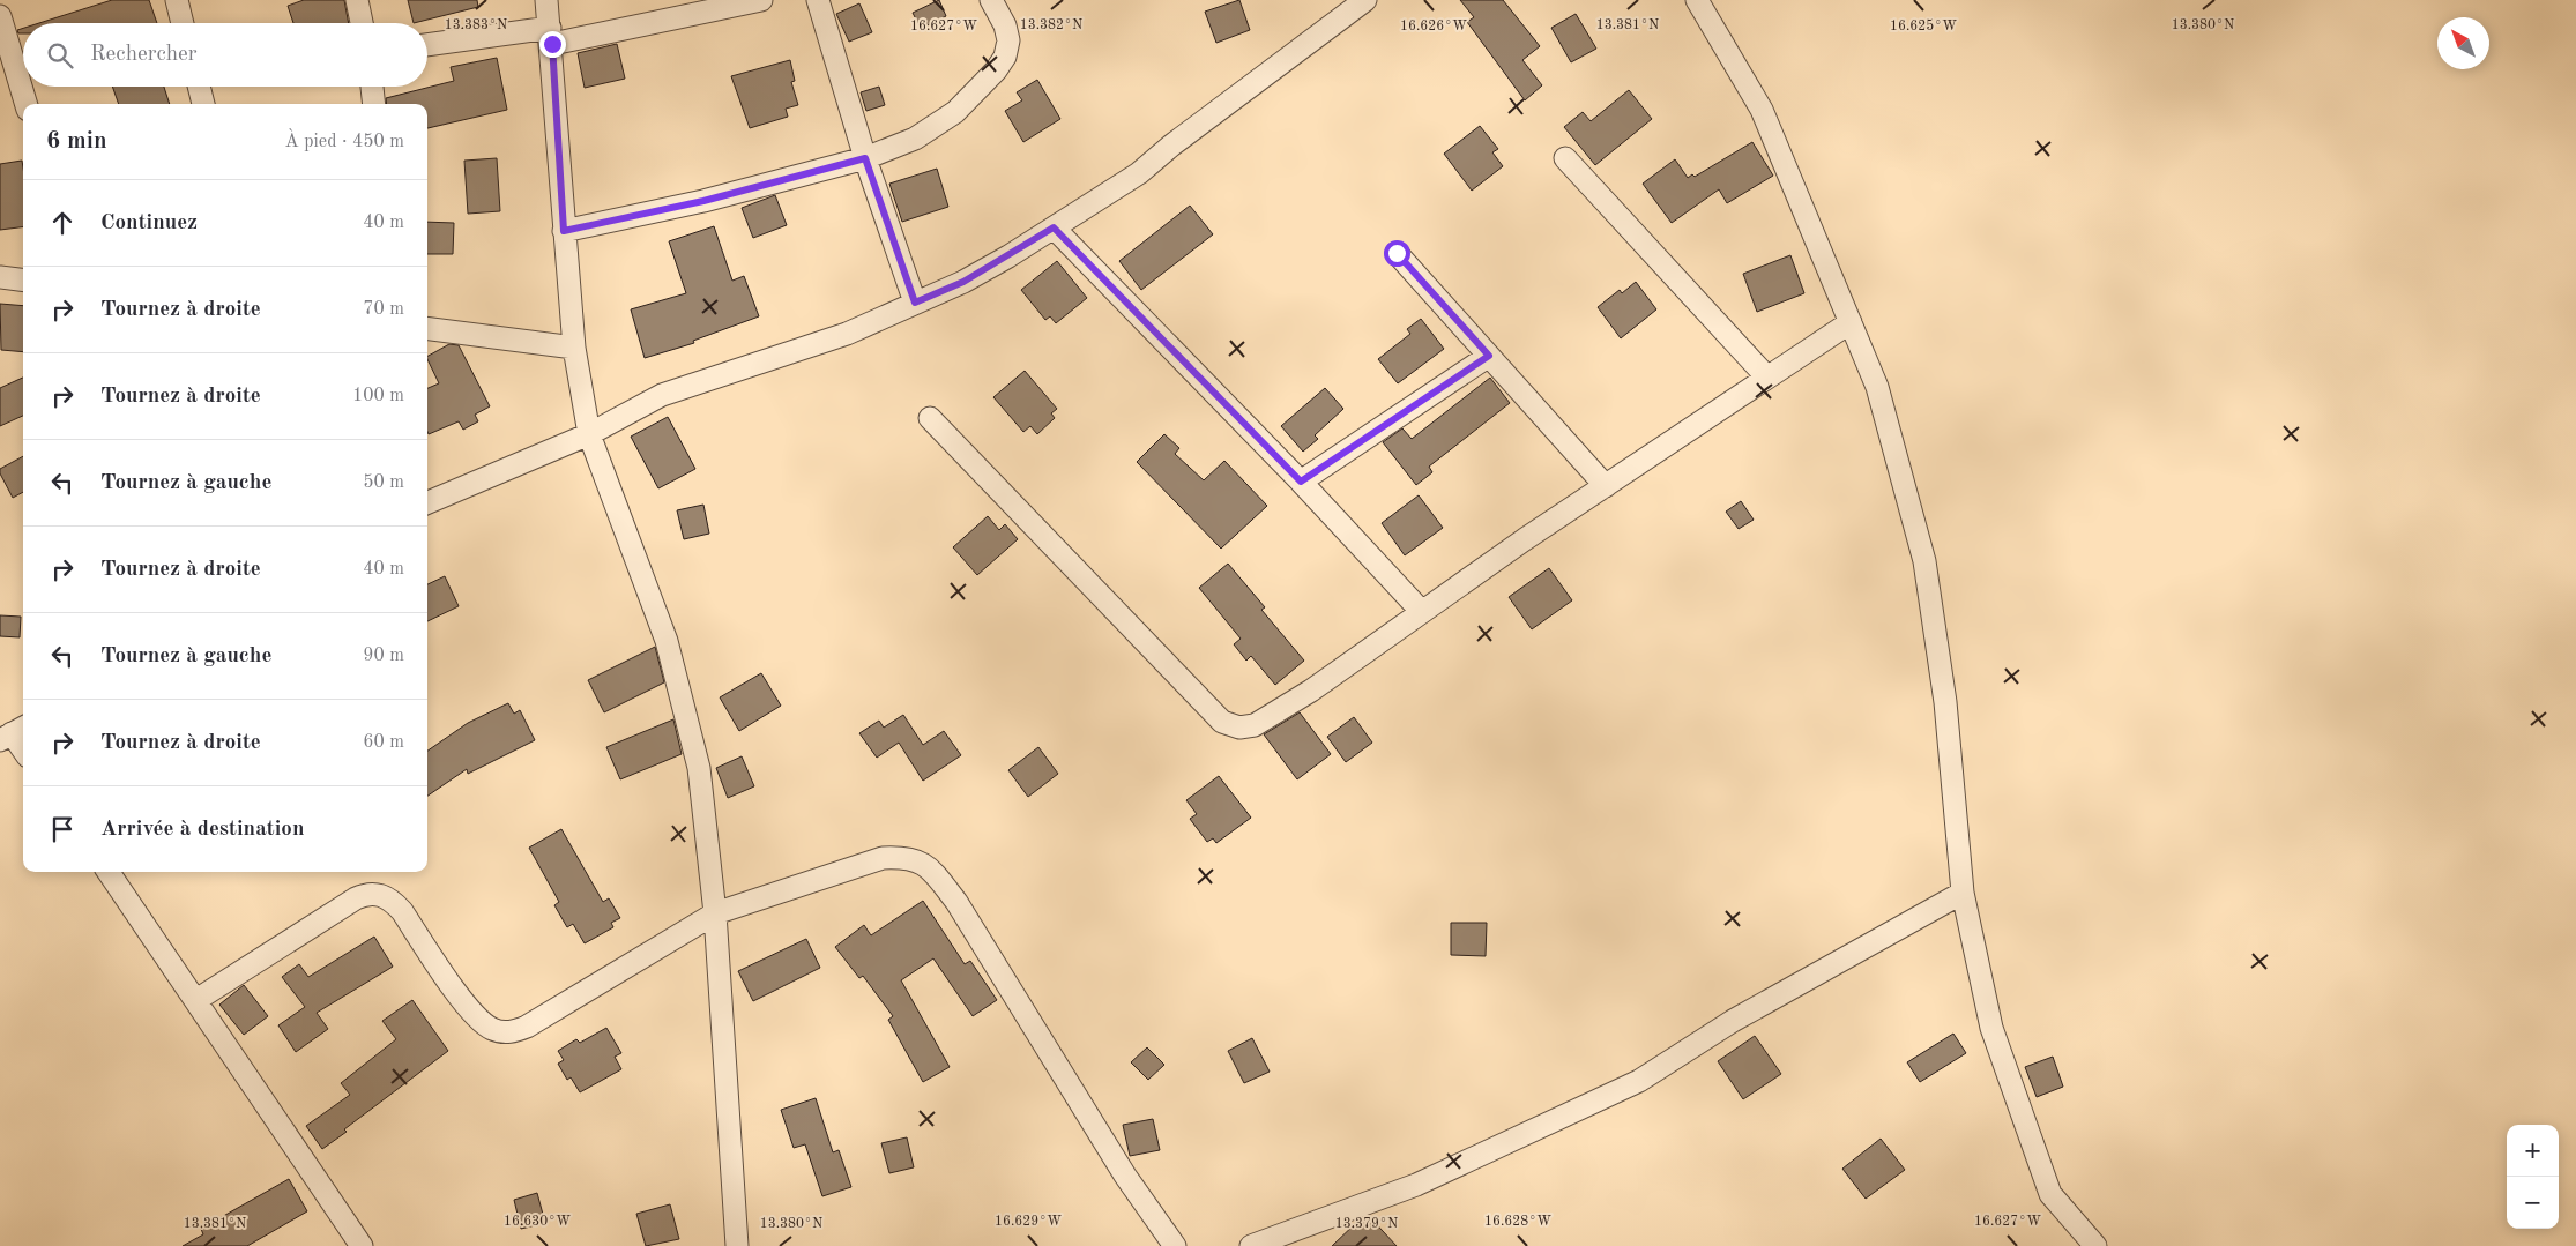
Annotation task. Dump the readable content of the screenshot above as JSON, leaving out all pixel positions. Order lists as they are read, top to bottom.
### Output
{
  "north": "top left",
  "page": {
    "search": "Rechercher",
    "heading": ["6 min", "À pied · 450 m"],
    "list": [
      ["Continuez", "40 m"],
      ["Tournez à droite", "70 m"],
      ["Tournez à droite", "100 m"],
      ["Tournez à gauche", "50 m"],
      ["Tournez à droite", "40 m"],
      ["Tournez à gauche", "90 m"],
      ["Tournez à droite", "60 m"],
      "Arrivée à destination"
    ],
    "map_buttons": ["+", "−"]
  },
  "coordinates": [
    "13.383°N",
    "13.382°N",
    "13.381°N",
    "13.380°N",
    "16.627°W",
    "16.626°W",
    "16.625°W",
    "16.630°W",
    "16.629°W",
    "16.628°W",
    "13.379°N"
  ]
}
